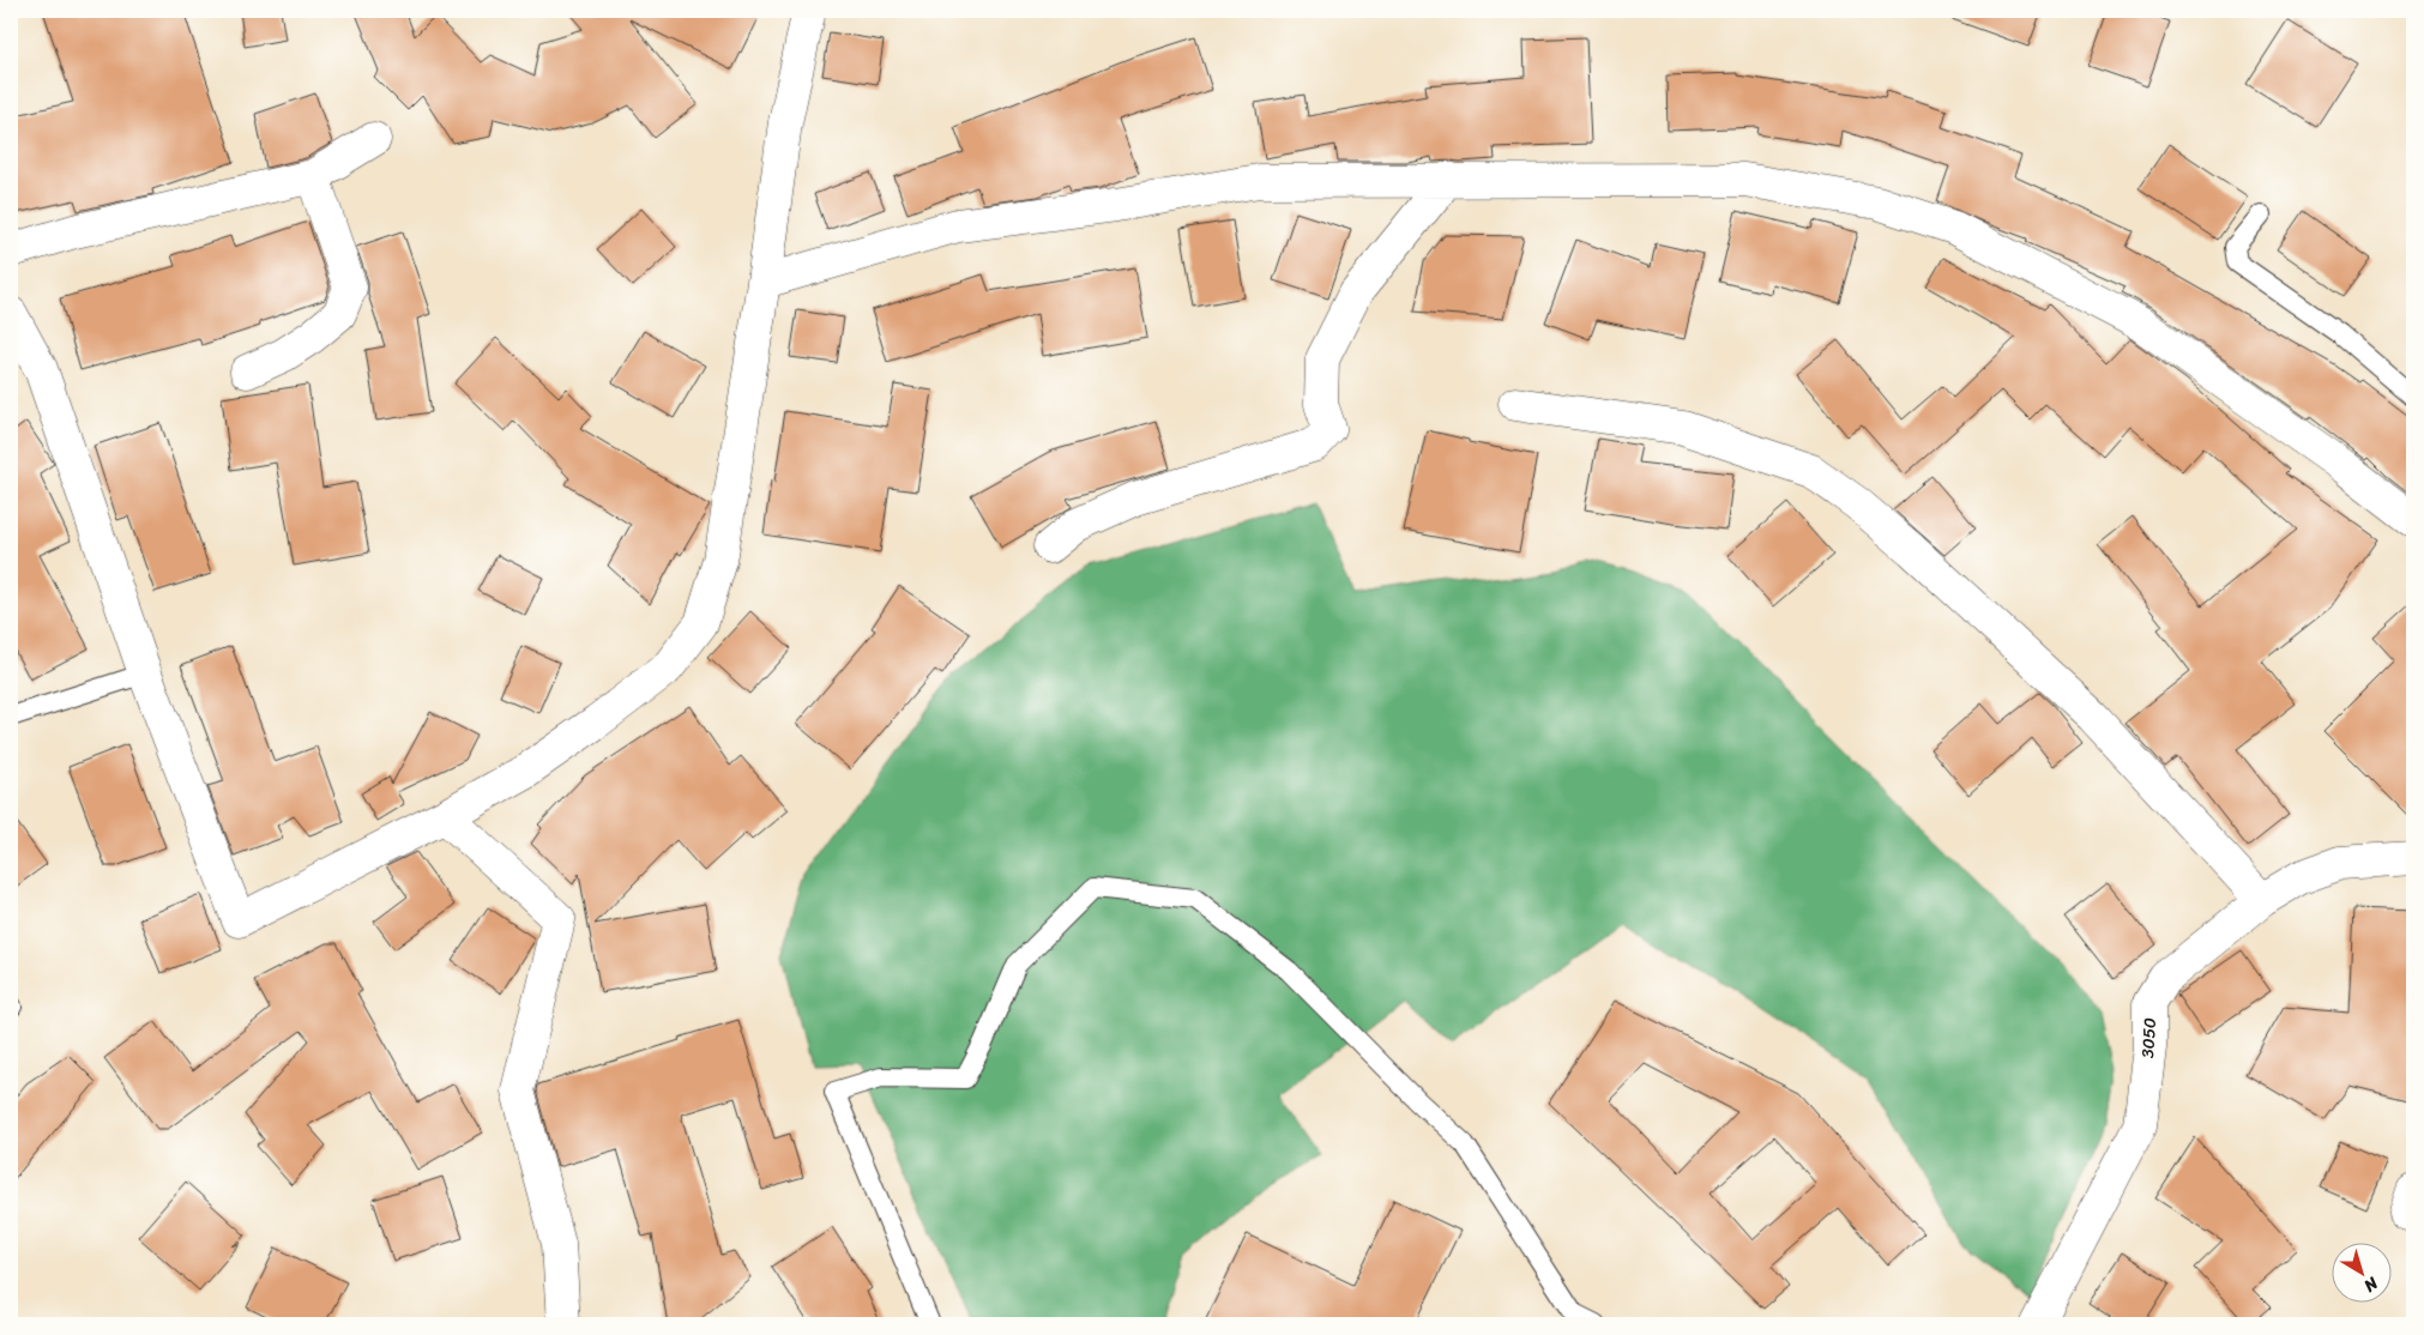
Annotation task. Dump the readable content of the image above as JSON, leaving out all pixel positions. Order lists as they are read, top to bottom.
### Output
{
  "streets": {
    "street": ["3050"]
  },
  "north": "bottom right"
}
